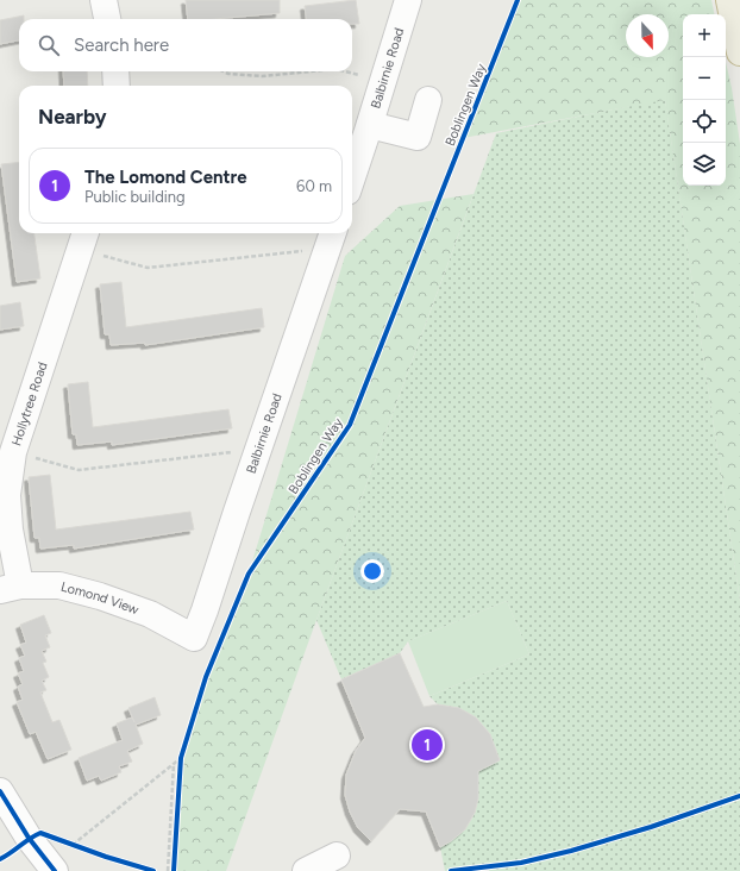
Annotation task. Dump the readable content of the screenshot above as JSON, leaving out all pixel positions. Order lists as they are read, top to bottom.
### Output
{
  "streets": {
    "street": ["Balbirnie Road", "Hollytree Road", "Lomond View"],
    "cycle path": ["Boblingen Way"]
  },
  "crossings": [
    ["Balbirnie Road", "Lomond View"],
    ["Hollytree Road", "Lomond View"]
  ],
  "north": "bottom",
  "page": {
    "map_buttons": ["+", "−"],
    "search": "Search here",
    "heading": "Nearby",
    "list": [
      {
        "mark": "1",
        "name": "The Lomond Centre",
        "note": "Public building",
        "value": "60 m"
      }
    ],
    "pins": "1"
  }
}
